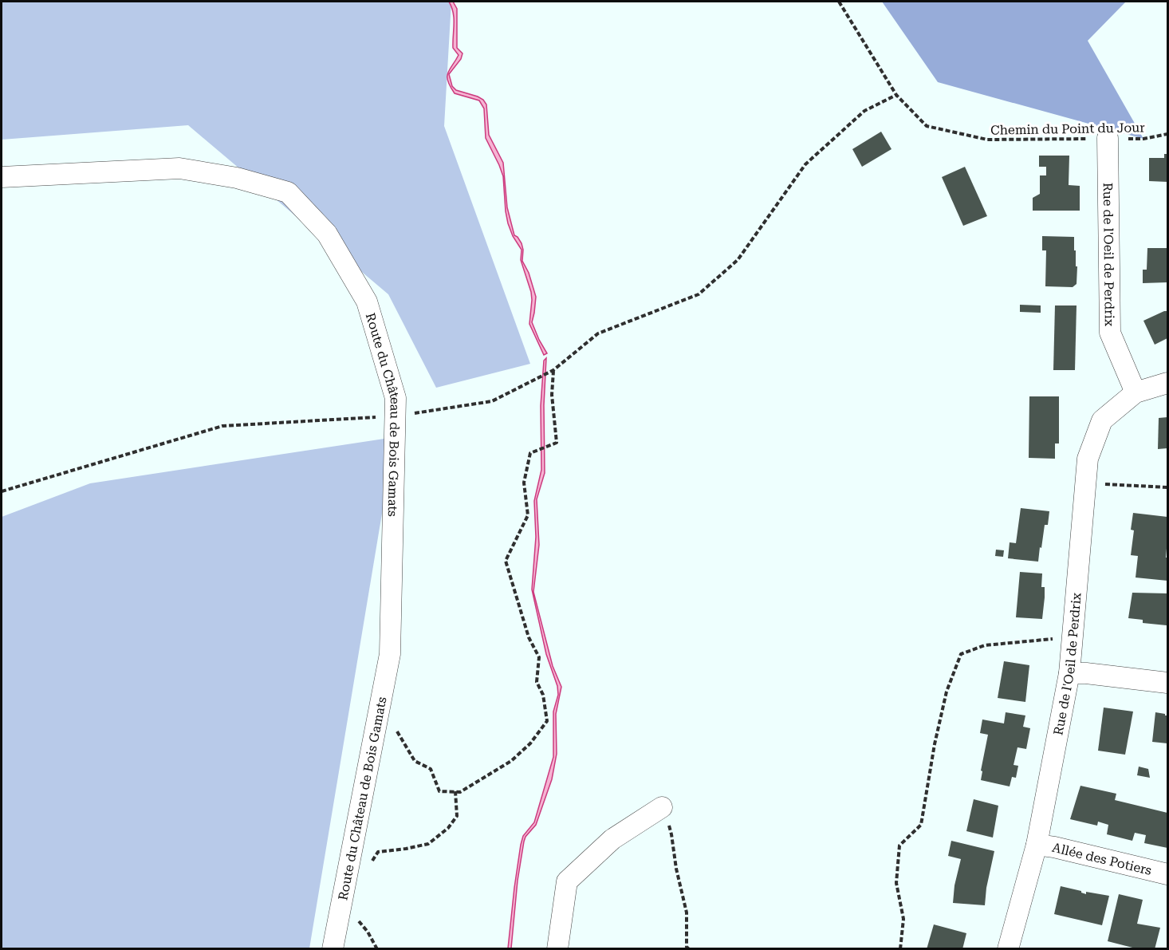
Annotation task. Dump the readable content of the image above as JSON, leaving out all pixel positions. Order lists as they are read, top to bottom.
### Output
{
  "streets": {
    "street": ["Rue de l'Oeil de Perdrix", "Route du Château de Bois Gamats", "Allée des Potiers"],
    "path": ["Chemin du Point du Jour"]
  },
  "crossings": [
    ["Chemin du Point du Jour", "Rue de l'Oeil de Perdrix"],
    ["Rue de l'Oeil de Perdrix", "Allée des Potiers"]
  ]
}
